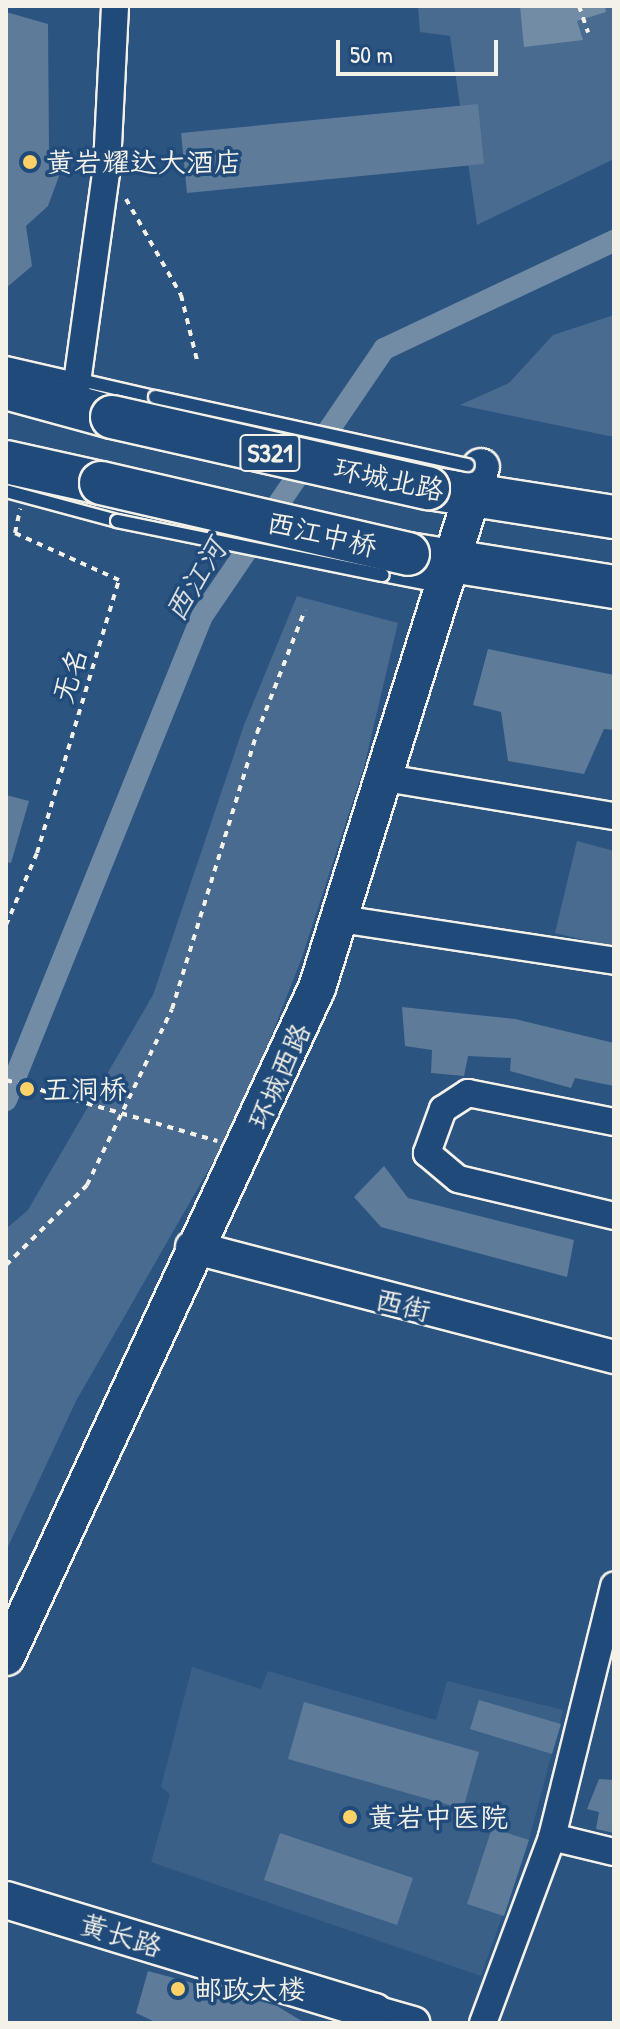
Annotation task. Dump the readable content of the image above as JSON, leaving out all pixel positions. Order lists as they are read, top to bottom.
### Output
{
  "streets": {
    "main road": [
      "S321",
      "环城北路",
      "西江中桥",
      "环城西路",
      "黄长路"
    ],
    "street": ["西街"],
    "path": ["无名"]
  },
  "crossings": [
    ["S321", "环城北路"],
    ["S321", "西江中桥"],
    ["S321", "环城西路"],
    ["环城北路", "环城西路"],
    ["西江中桥", "无名"],
    ["西江中桥", "环城西路"],
    ["环城西路", "西街"]
  ],
  "water": ["西江河"],
  "places": [
    "黄岩耀达大酒店",
    "五洞桥",
    "黄岩中医院",
    "邮政大楼"
  ],
  "scale_bar": "50 m"
}
